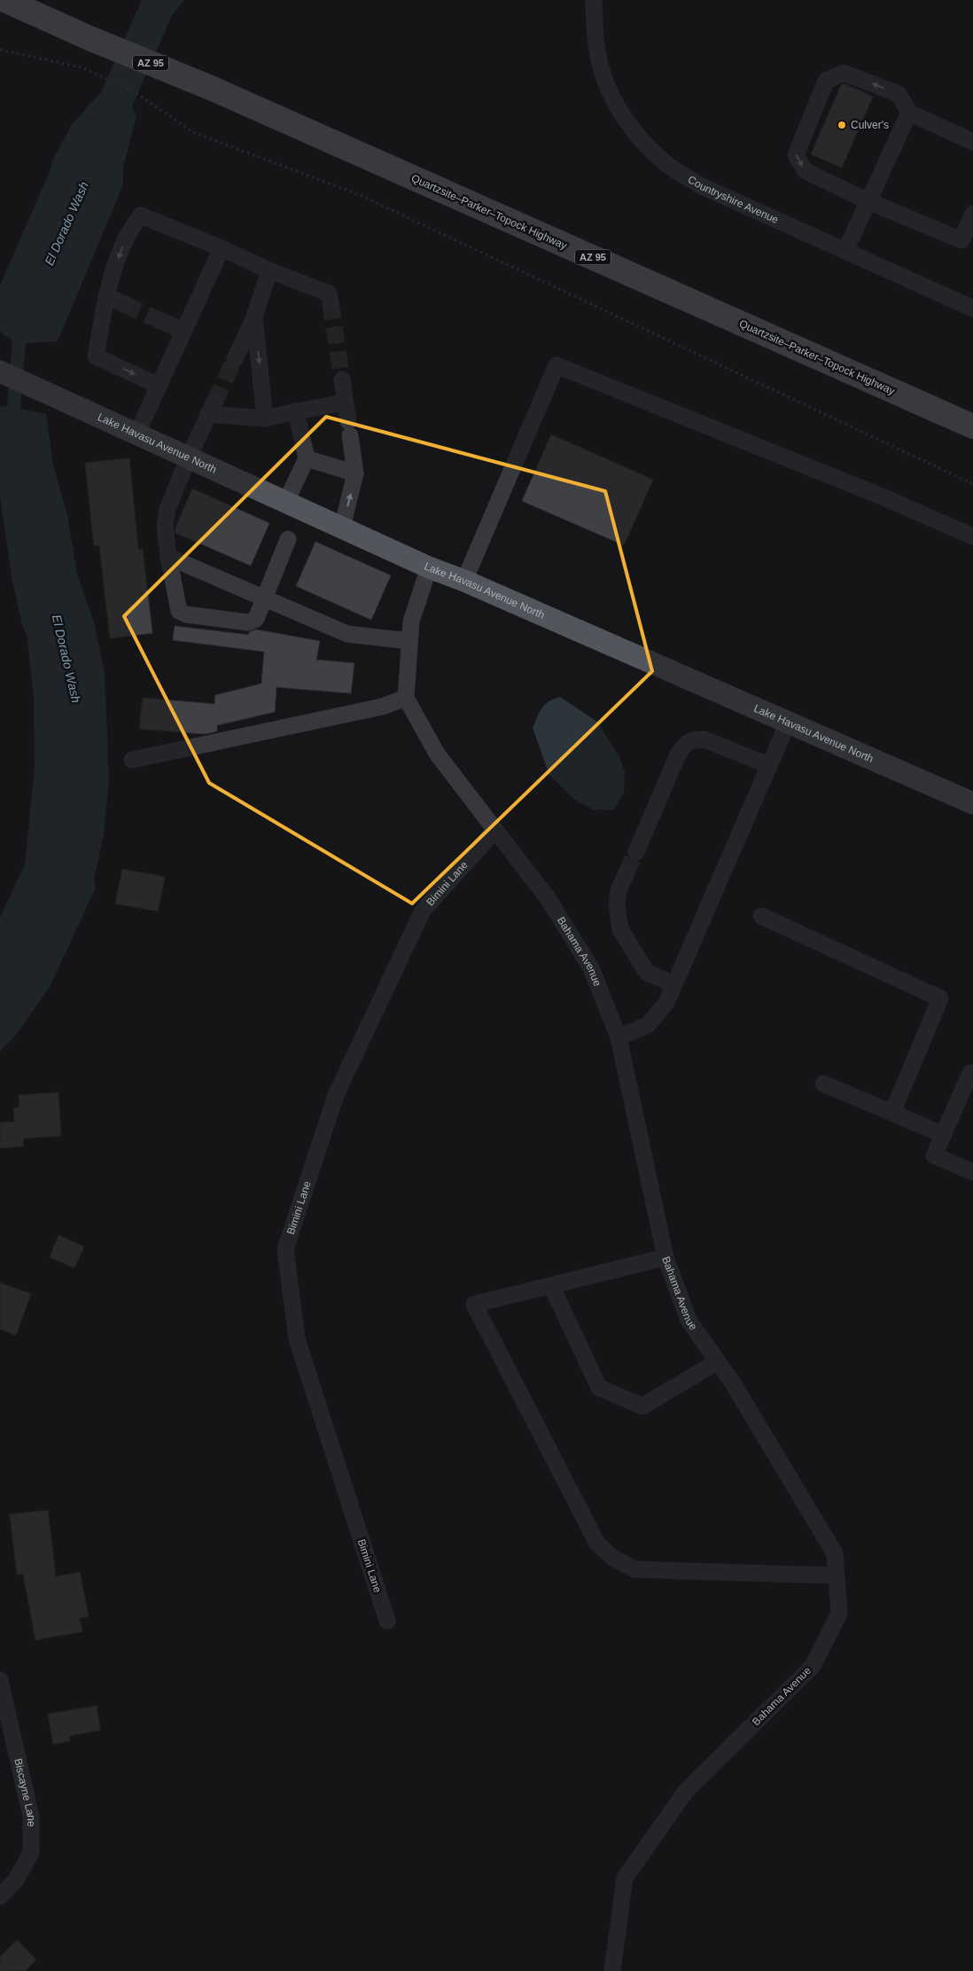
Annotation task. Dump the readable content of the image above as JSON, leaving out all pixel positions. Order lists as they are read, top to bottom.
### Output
{
  "streets": {
    "highway": ["AZ 95", "Quartzsite–Parker–Topock Highway"],
    "main road": ["Lake Havasu Avenue North"],
    "street": [
      "Countryshire Avenue",
      "Bimini Lane",
      "Bahama Avenue",
      "Biscayne Lane"
    ]
  },
  "crossings": [
    ["Bimini Lane", "Bahama Avenue"]
  ],
  "water": ["El Dorado Wash"],
  "places": ["Culver's"]
}
